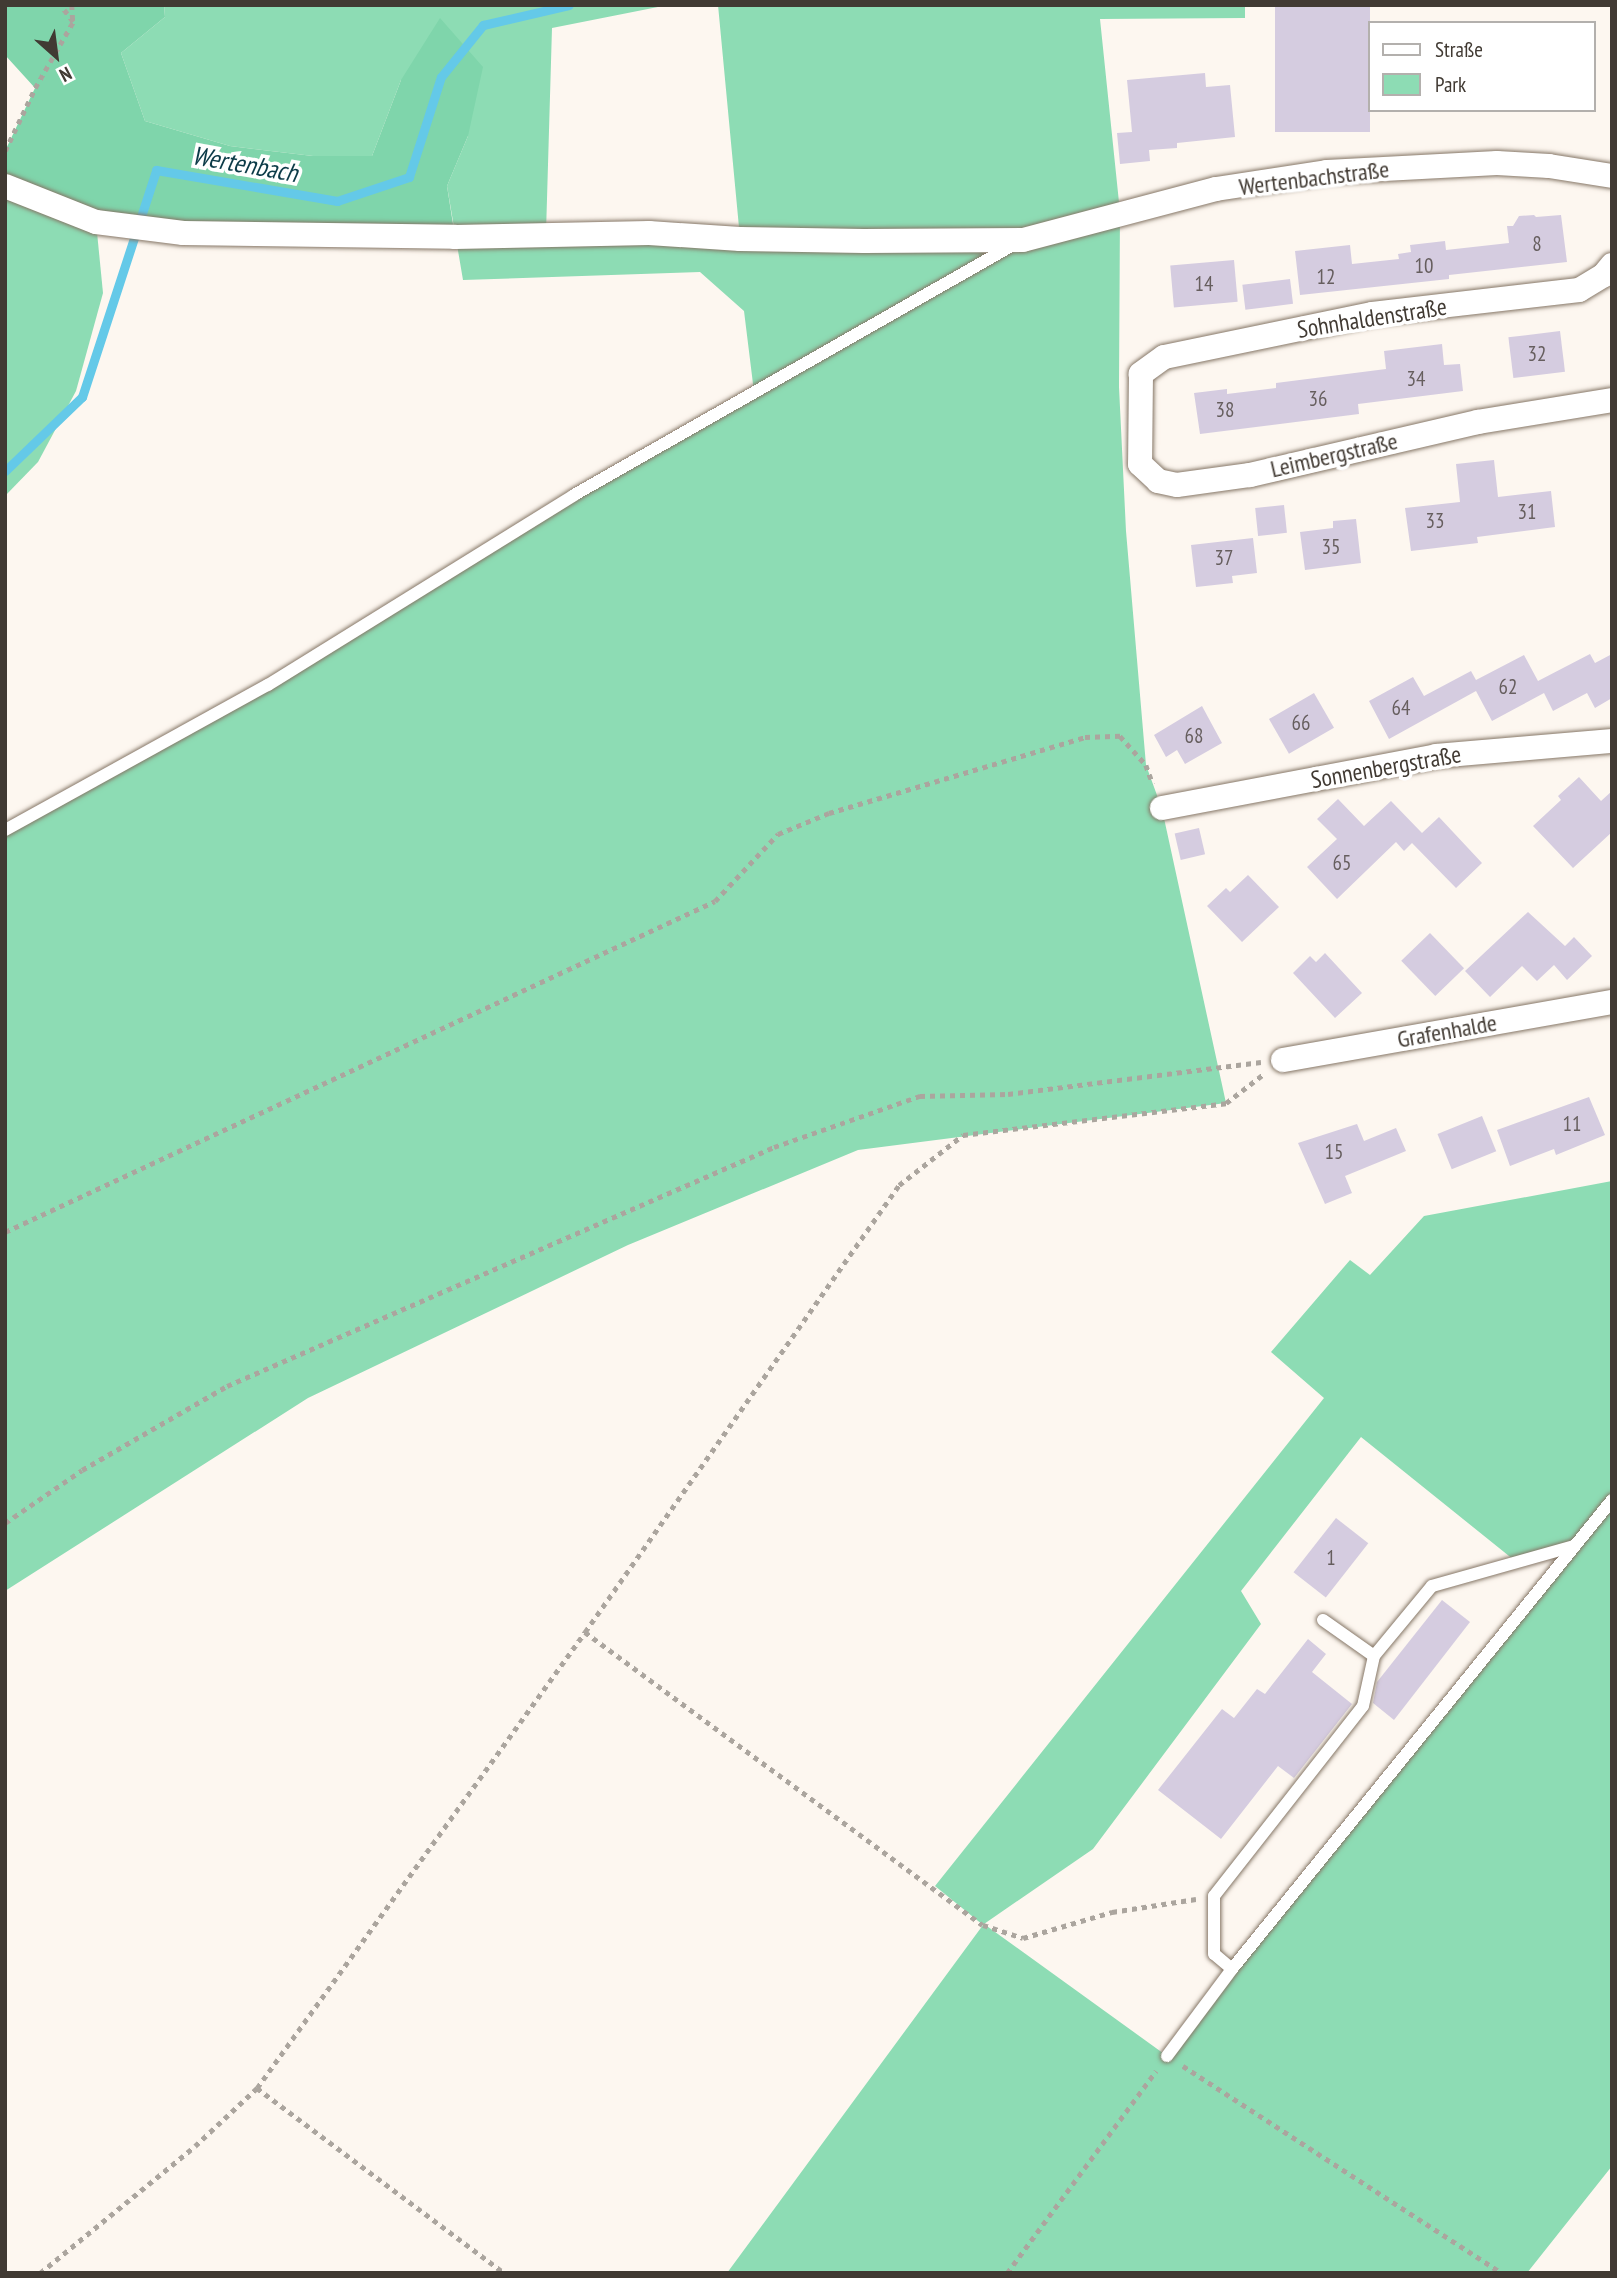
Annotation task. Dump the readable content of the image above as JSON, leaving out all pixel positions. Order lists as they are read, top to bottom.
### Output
{
  "streets": {
    "street": [
      "Wertenbachstraße",
      "Sohnhaldenstraße",
      "Leimbergstraße",
      "Sonnenbergstraße",
      "Grafenhalde"
    ]
  },
  "crossings": [
    ["Sohnhaldenstraße", "Leimbergstraße"]
  ],
  "water": ["Wertenbach"],
  "house_numbers": [
    "8",
    "10",
    "12",
    "14",
    "32",
    "34",
    "36",
    "38",
    "31",
    "33",
    "35",
    "37",
    "62",
    "64",
    "66",
    "68",
    "65",
    "11",
    "15",
    "1"
  ],
  "legend": ["Straße", "Park"],
  "north": "bottom right"
}
